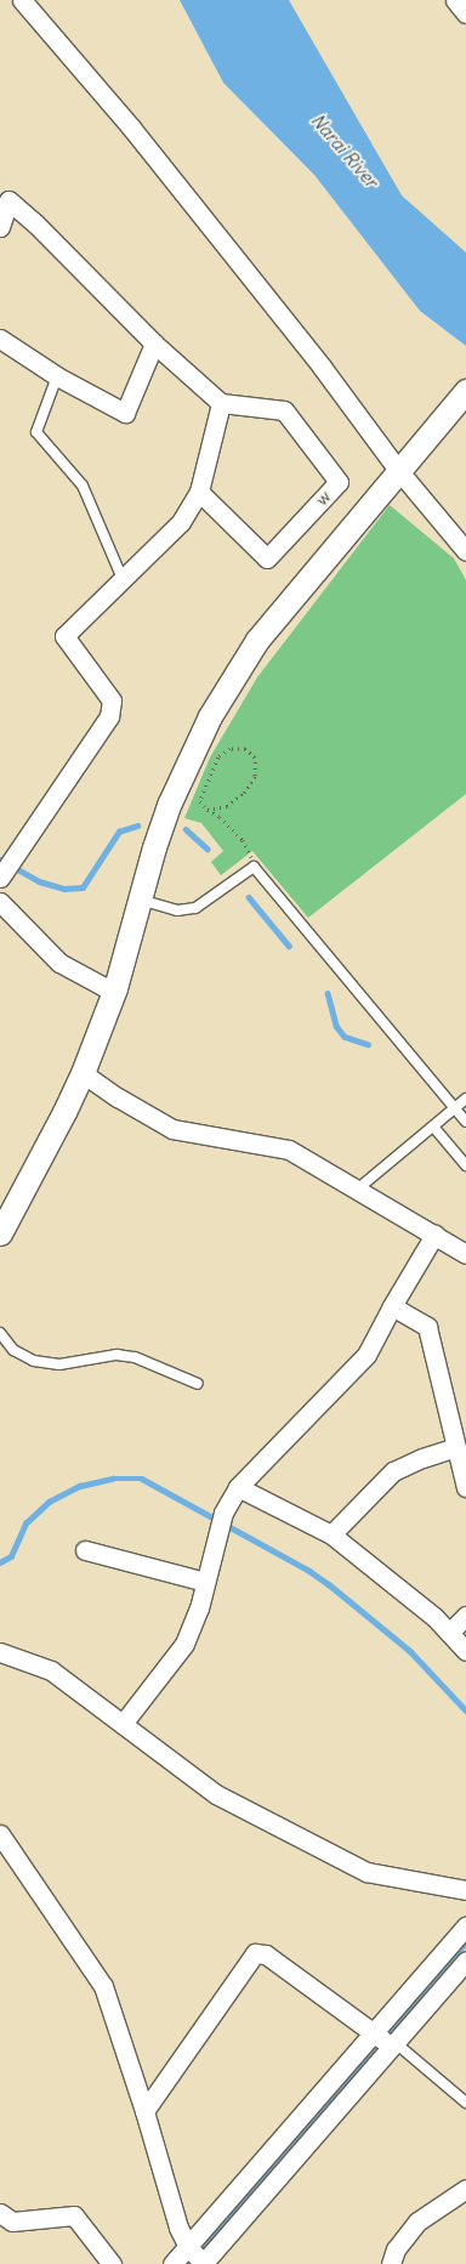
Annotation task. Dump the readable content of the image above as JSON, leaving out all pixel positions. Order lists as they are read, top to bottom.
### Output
{
  "streets": {
    "street": ["ｗ"]
  },
  "water": ["Narai River"]
}
